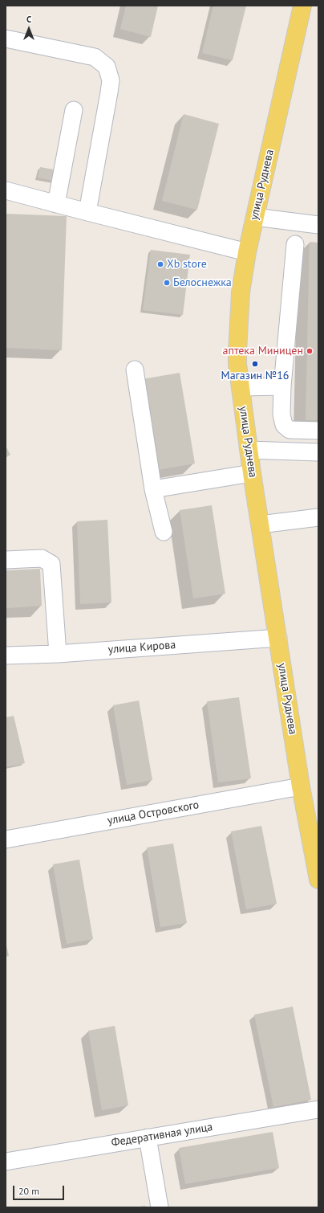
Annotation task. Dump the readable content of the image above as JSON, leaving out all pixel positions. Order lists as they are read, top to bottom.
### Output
{
  "streets": {
    "main road": ["улица Руднева"],
    "street": ["улица Кирова", "улица Островского", "Федеративная улица"]
  },
  "crossings": [
    ["улица Руднева", "улица Кирова"],
    ["улица Руднева", "улица Островского"]
  ],
  "places": [
    "Xb store",
    "Белоснежка",
    "аптека Миницен",
    "Магазин №16"
  ],
  "scale_bar": "20 m",
  "north": "top"
}
